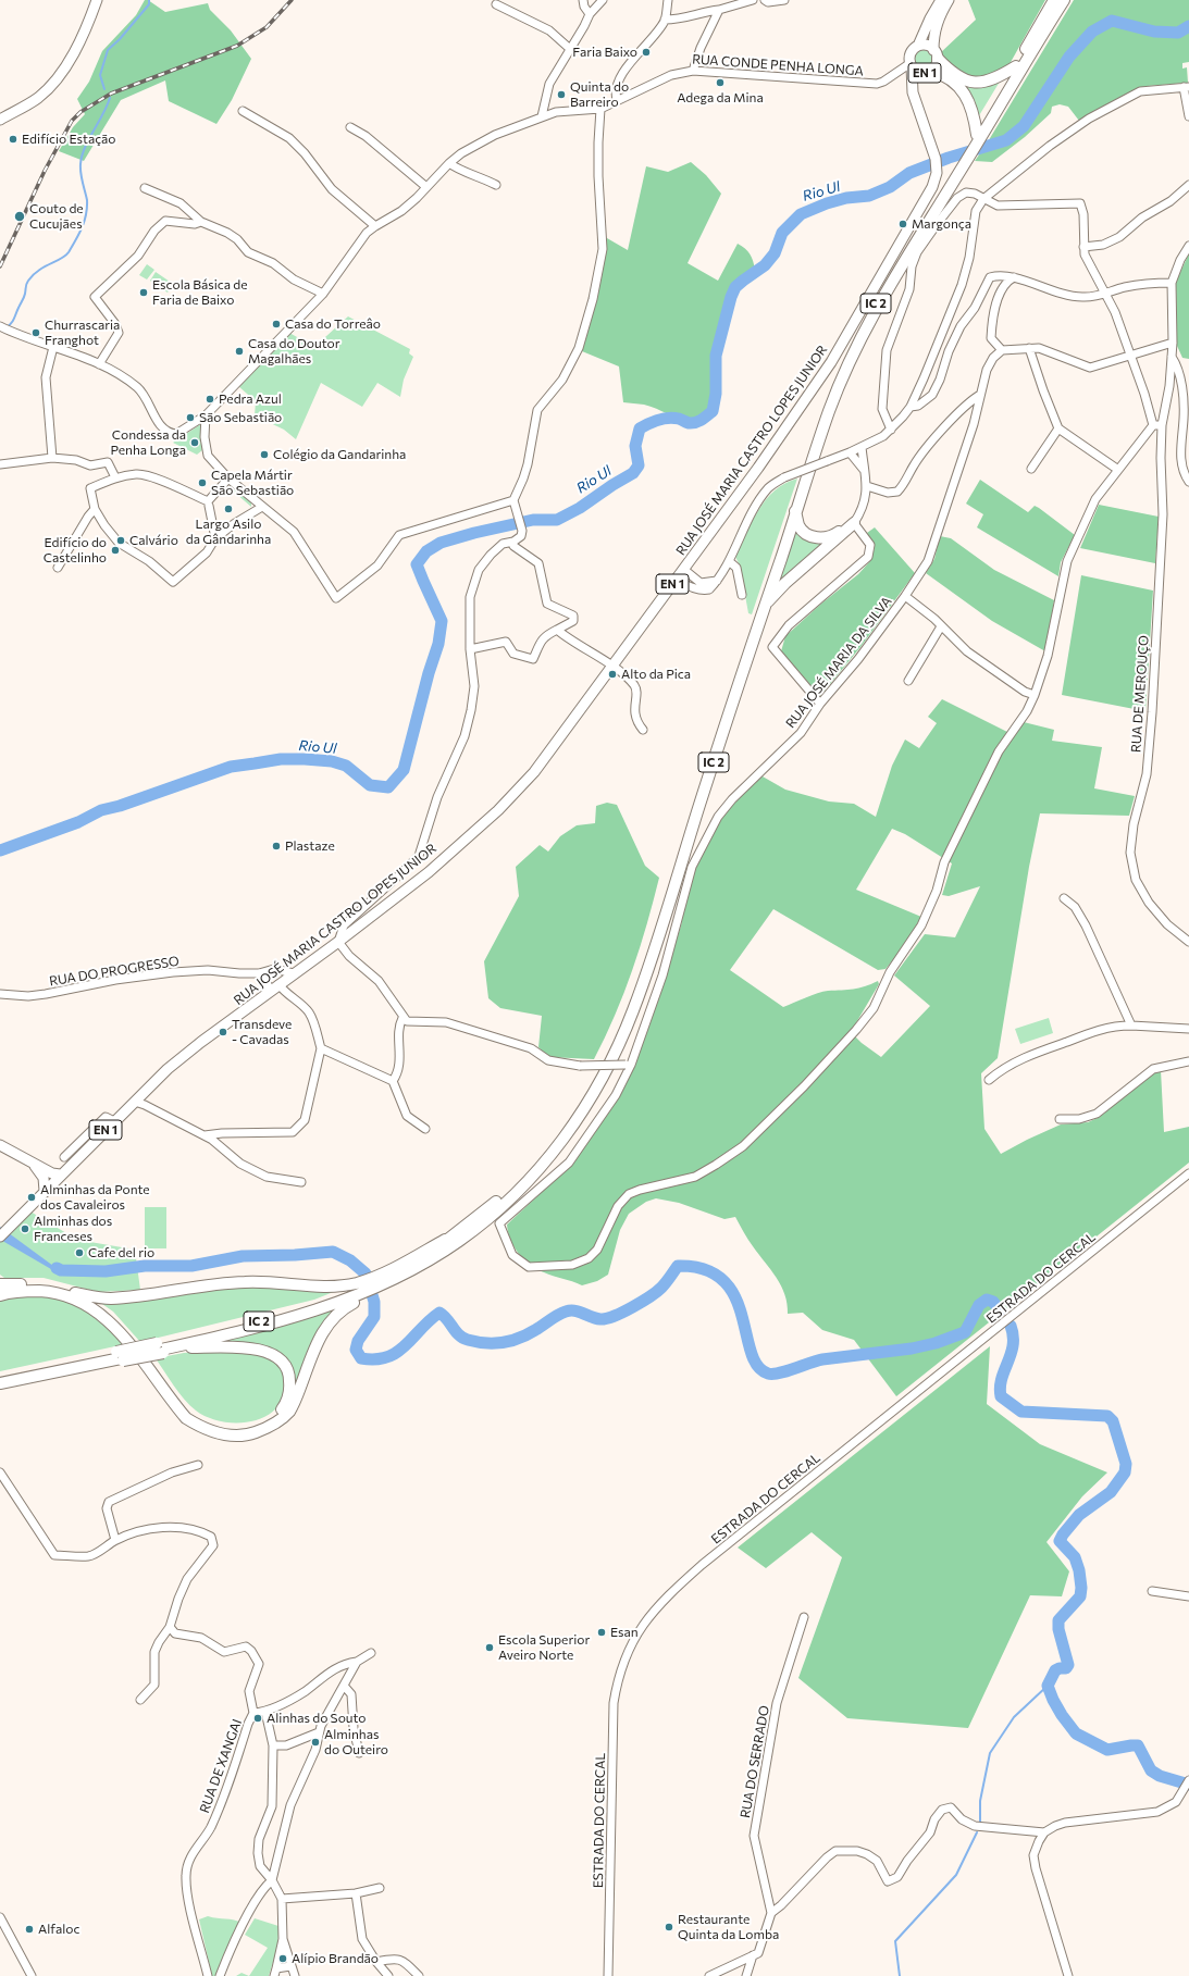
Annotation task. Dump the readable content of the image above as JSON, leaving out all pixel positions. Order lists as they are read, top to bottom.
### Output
{
  "streets": {
    "highway": ["IC 2"],
    "main road": ["EN 1", "RUA JOSÉ MARIA CASTRO LOPES JUNIOR"],
    "street": [
      "RUA CONDE PENHA LONGA",
      "RUA JOSÉ MARIA DA SILVA",
      "RUA DE MEROUÇO",
      "RUA DO PROGRESSO",
      "ESTRADA DO CERCAL",
      "RUA DO SERRADO",
      "RUA DE XANGAI"
    ]
  },
  "crossings": [
    ["RUA CONDE PENHA LONGA", "EN 1"],
    ["RUA CONDE PENHA LONGA", "RUA JOSÉ MARIA CASTRO LOPES JUNIOR"],
    ["EN 1", "RUA JOSÉ MARIA CASTRO LOPES JUNIOR"],
    ["RUA JOSÉ MARIA CASTRO LOPES JUNIOR", "RUA DO PROGRESSO"]
  ],
  "water": ["Rio Ul"],
  "places": [
    "Faria Baixo",
    "Adega da Mina",
    "Quinta do Barreiro",
    "Edifício Estação",
    "Couto de Cucujães",
    "Margonça",
    "Escola Básica de Faria de Baixo",
    "Casa do Torreâo",
    "Churrascaria Franghot",
    "Casa do Doutor Magalhães",
    "Pedra Azul",
    "São Sebastião",
    "Condessa da Penha Longa",
    "Colégio da Gandarinha",
    "Capela Mártir São Sebastião",
    "Largo Asilo da Gândarinha",
    "Calvário",
    "Edifício do Castelinho",
    "Alto da Pica",
    "Plastaze",
    "Transdeve - Cavadas",
    "Alminhas da Ponte dos Cavaleiros",
    "Alminhas dos Franceses",
    "Cafe del rio",
    "Esan",
    "Escola Superior Aveiro Norte",
    "Alinhas do Souto",
    "Alminhas do Outeiro",
    "Restaurante Quinta da Lomba",
    "Alfaloc",
    "Alípio Brandão"
  ]
}
